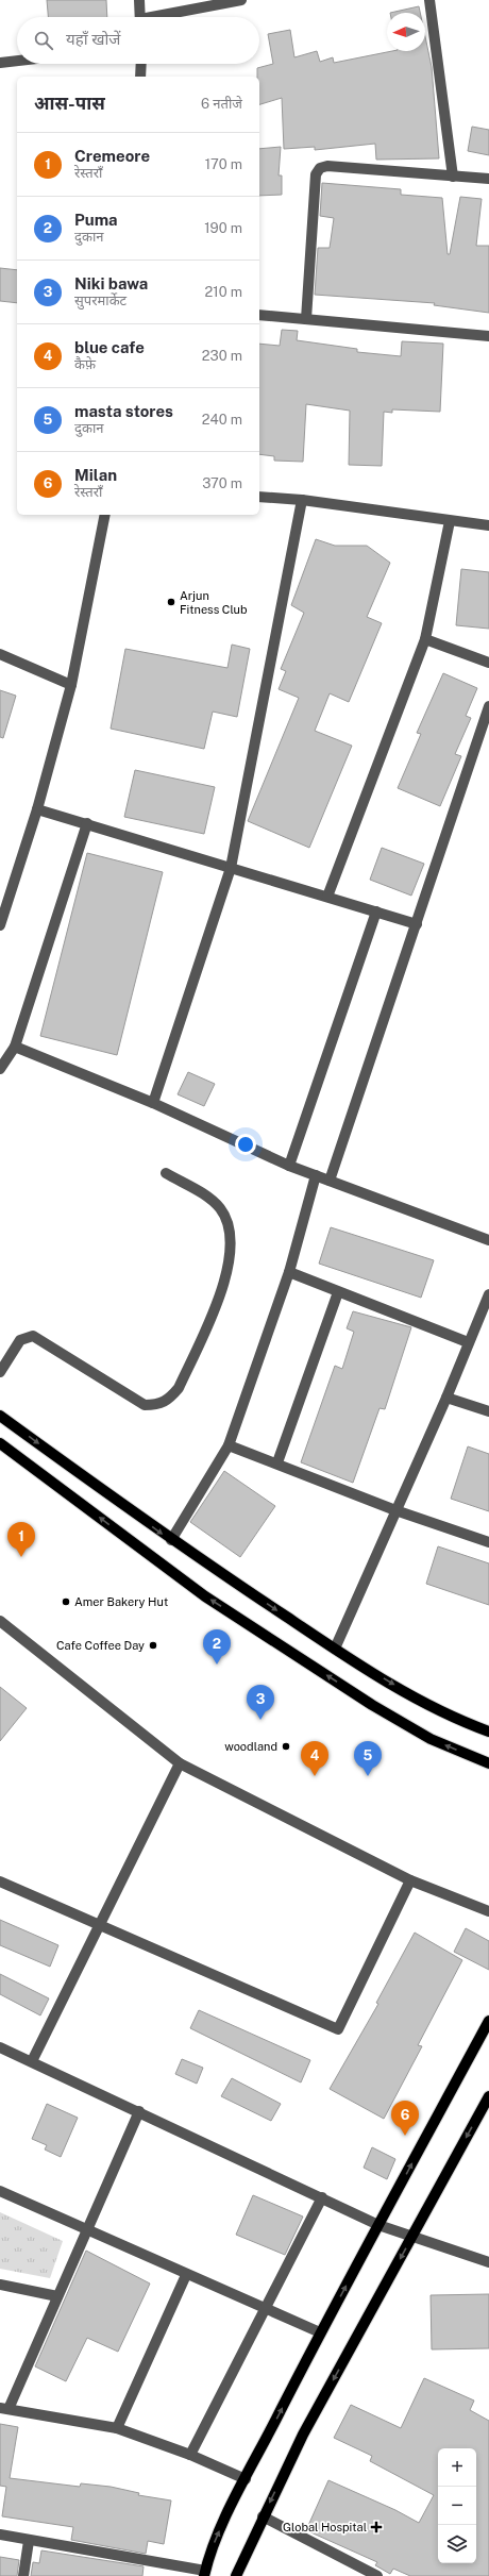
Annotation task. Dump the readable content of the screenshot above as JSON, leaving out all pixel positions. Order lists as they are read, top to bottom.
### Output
{
  "places": {
    "other": [
      "Arjun Fitness Club",
      "Amer Bakery Hut",
      "Cafe Coffee Day",
      "woodland"
    ],
    "health": ["Global Hospital"]
  },
  "north": "left",
  "page": {
    "search": "यहाँ खोजें",
    "heading": ["आस-पास", "6 नतीजे"],
    "list": [
      {
        "mark": "1",
        "name": "Cremeore",
        "note": "रेस्तराँ",
        "value": "170 m"
      },
      {
        "mark": "2",
        "name": "Puma",
        "note": "दुकान",
        "value": "190 m"
      },
      {
        "mark": "3",
        "name": "Niki bawa",
        "note": "सुपरमार्केट",
        "value": "210 m"
      },
      {
        "mark": "4",
        "name": "blue cafe",
        "note": "कैफ़े",
        "value": "230 m"
      },
      {
        "mark": "5",
        "name": "masta stores",
        "note": "दुकान",
        "value": "240 m"
      },
      {
        "mark": "6",
        "name": "Milan",
        "note": "रेस्तराँ",
        "value": "370 m"
      }
    ],
    "pins": [
      "1",
      "2",
      "3",
      "4",
      "5",
      "6"
    ],
    "map_buttons": ["+", "−"]
  }
}
